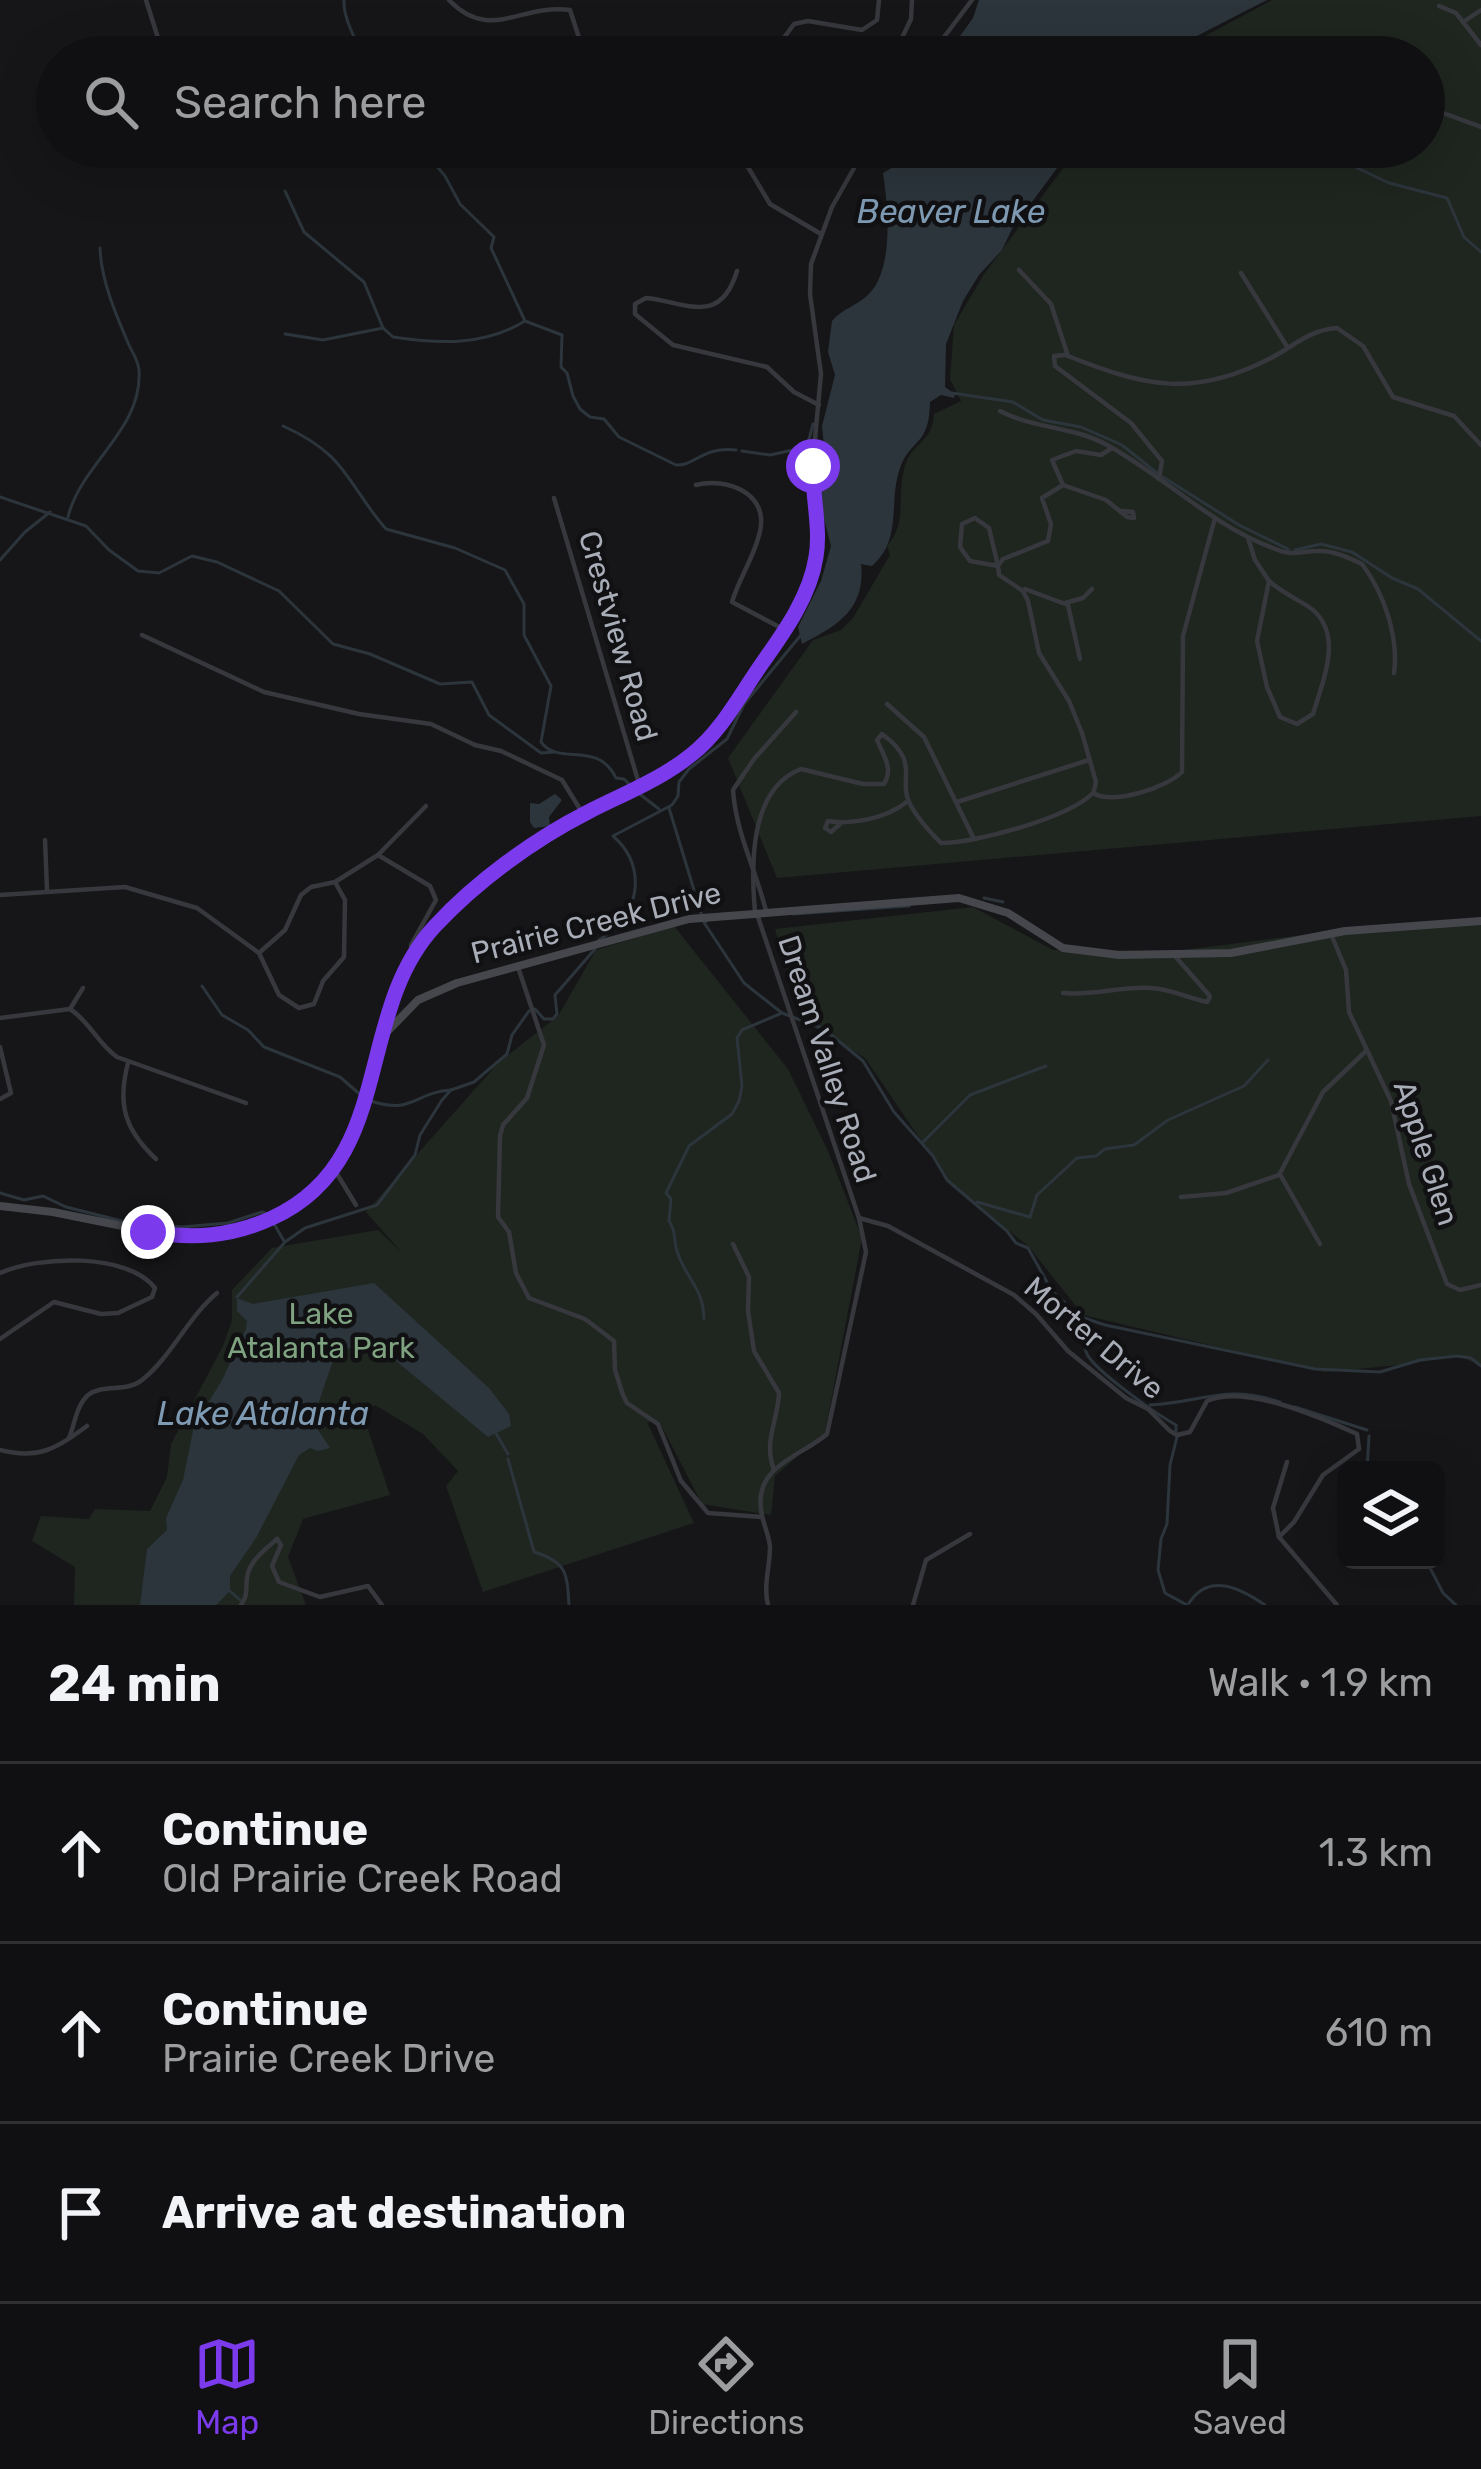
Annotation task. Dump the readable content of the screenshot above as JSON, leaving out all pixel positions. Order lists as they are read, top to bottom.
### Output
{
  "streets": {
    "main road": ["Prairie Creek Drive"],
    "street": [
      "Crestview Road",
      "Dream Valley Road",
      "Apple Glen",
      "Morter Drive"
    ]
  },
  "crossings": [
    ["Prairie Creek Drive", "Dream Valley Road"],
    ["Dream Valley Road", "Morter Drive"]
  ],
  "water": ["Beaver Lake", "Lake Atalanta"],
  "parks": ["Lake Atalanta Park"],
  "page": {
    "search": "Search here",
    "heading": ["24 min", "Walk · 1.9 km"],
    "list": [
      ["Continue", "Old Prairie Creek Road", "1.3 km"],
      ["Continue", "Prairie Creek Drive", "610 m"],
      "Arrive at destination"
    ],
    "nav": ["Map", "Directions", "Saved"]
  }
}
